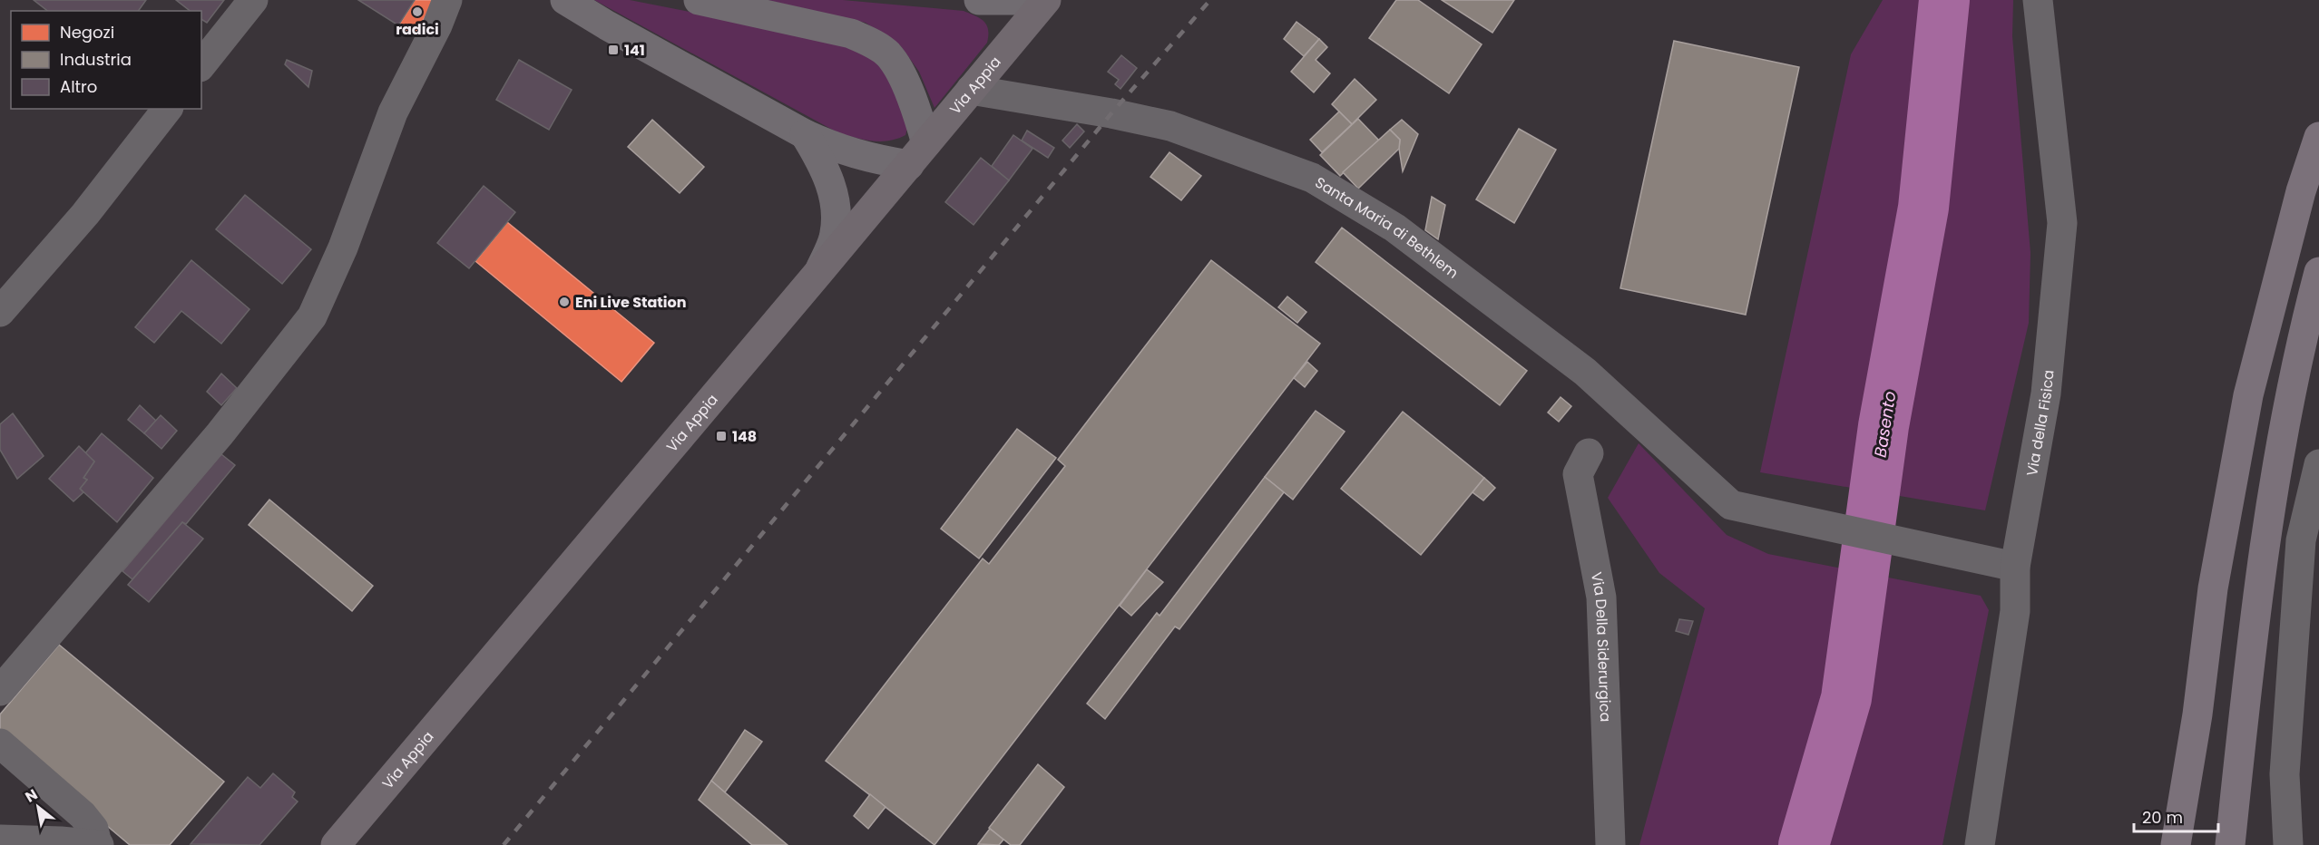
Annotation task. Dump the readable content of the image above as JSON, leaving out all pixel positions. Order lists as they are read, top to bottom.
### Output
{
  "streets": {
    "main road": ["Via Appia"],
    "street": ["Santa Maria di Bethlem", "Via della Fisica", "Via Della Siderurgica"]
  },
  "crossings": [
    ["Via Appia", "Santa Maria di Bethlem"],
    ["Santa Maria di Bethlem", "Via della Fisica"]
  ],
  "water": ["Basento"],
  "places": {
    "other": ["radici", "Eni Live Station"],
    "transit": ["141", "148"]
  },
  "legend": ["Negozi", "Industria", "Altro"],
  "scale_bar": "20 m",
  "north": "top left"
}
